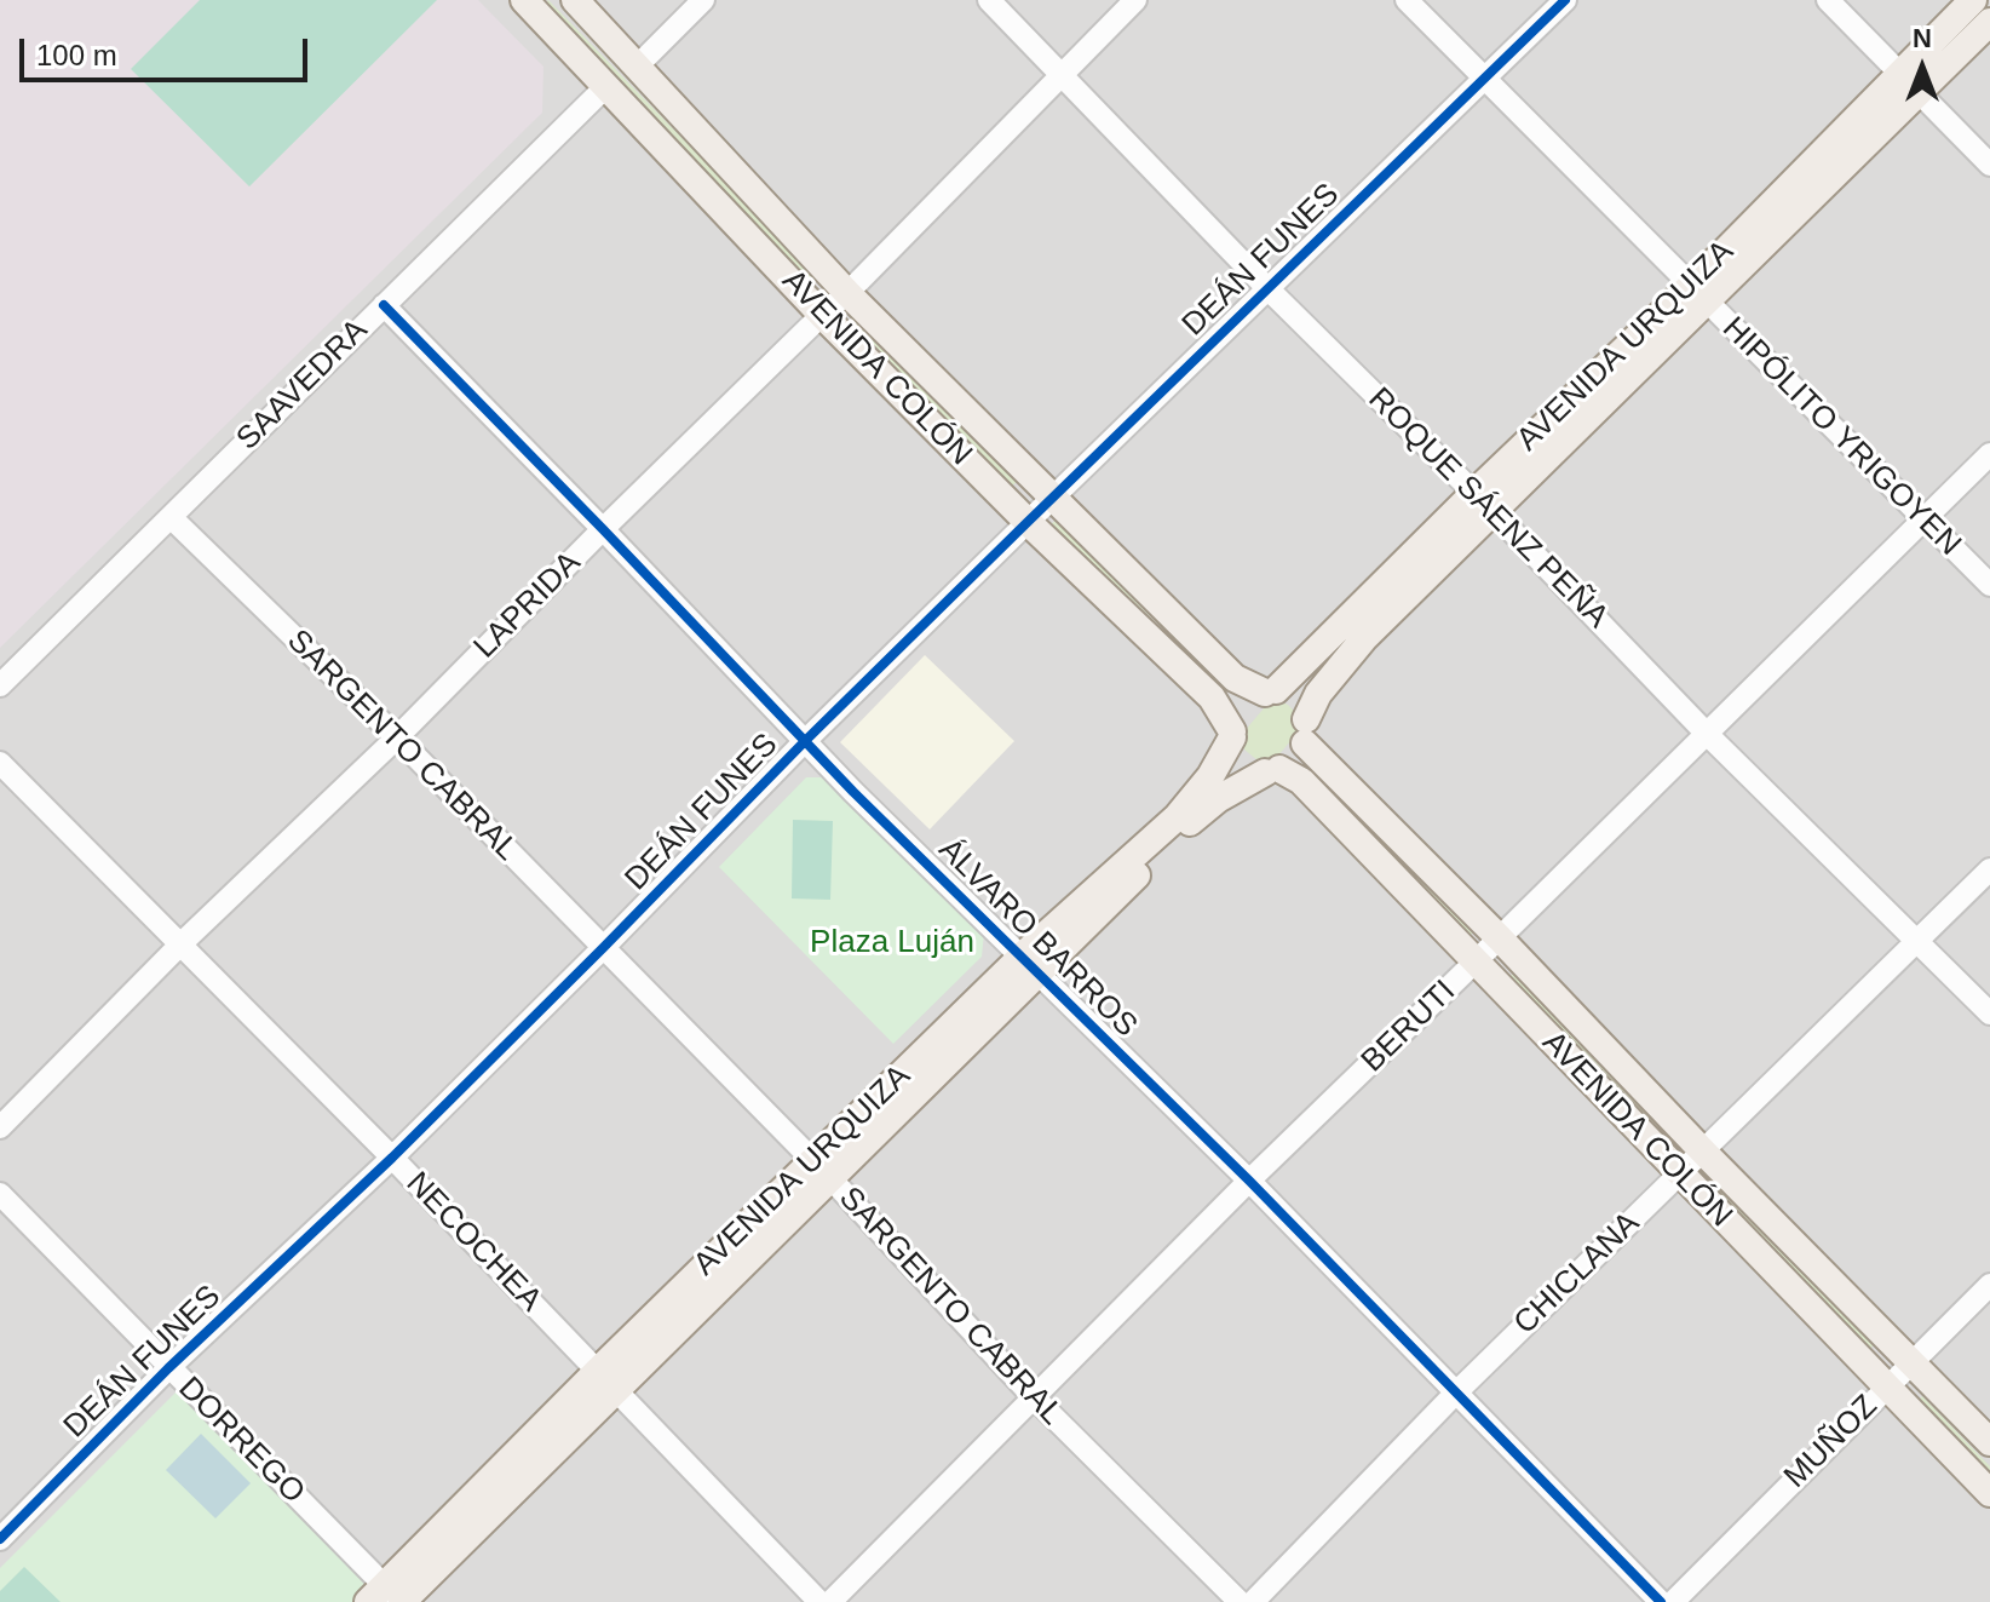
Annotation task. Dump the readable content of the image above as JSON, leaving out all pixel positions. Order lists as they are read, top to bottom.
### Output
{
  "streets": {
    "main road": ["AVENIDA URQUIZA", "AVENIDA COLÓN"],
    "street": [
      "DEÁN FUNES",
      "SAAVEDRA",
      "HIPÓLITO YRIGOYEN",
      "ROQUE SÁENZ PEÑA",
      "LAPRIDA",
      "SARGENTO CABRAL",
      "ÁLVARO BARROS",
      "BERUTI",
      "NECOCHEA",
      "CHICLANA",
      "DORREGO",
      "MUÑOZ"
    ]
  },
  "crossings": [
    ["DEÁN FUNES", "AVENIDA COLÓN"],
    ["DEÁN FUNES", "HIPÓLITO YRIGOYEN"],
    ["DEÁN FUNES", "ROQUE SÁENZ PEÑA"],
    ["DEÁN FUNES", "SARGENTO CABRAL"],
    ["DEÁN FUNES", "ÁLVARO BARROS"],
    ["DEÁN FUNES", "NECOCHEA"],
    ["DEÁN FUNES", "DORREGO"],
    ["AVENIDA URQUIZA", "AVENIDA COLÓN"],
    ["AVENIDA URQUIZA", "HIPÓLITO YRIGOYEN"],
    ["AVENIDA URQUIZA", "ROQUE SÁENZ PEÑA"],
    ["AVENIDA URQUIZA", "SARGENTO CABRAL"],
    ["AVENIDA URQUIZA", "ÁLVARO BARROS"],
    ["AVENIDA URQUIZA", "NECOCHEA"],
    ["AVENIDA URQUIZA", "DORREGO"],
    ["AVENIDA COLÓN", "SAAVEDRA"],
    ["AVENIDA COLÓN", "LAPRIDA"],
    ["AVENIDA COLÓN", "BERUTI"],
    ["AVENIDA COLÓN", "CHICLANA"],
    ["AVENIDA COLÓN", "MUÑOZ"],
    ["SAAVEDRA", "SARGENTO CABRAL"],
    ["SAAVEDRA", "ÁLVARO BARROS"],
    ["HIPÓLITO YRIGOYEN", "BERUTI"],
    ["ROQUE SÁENZ PEÑA", "LAPRIDA"],
    ["ROQUE SÁENZ PEÑA", "BERUTI"],
    ["ROQUE SÁENZ PEÑA", "CHICLANA"],
    ["LAPRIDA", "SARGENTO CABRAL"],
    ["LAPRIDA", "ÁLVARO BARROS"],
    ["LAPRIDA", "NECOCHEA"],
    ["SARGENTO CABRAL", "BERUTI"],
    ["ÁLVARO BARROS", "BERUTI"],
    ["ÁLVARO BARROS", "CHICLANA"]
  ],
  "parks": ["Plaza Luján"],
  "scale_bar": "100 m",
  "north": "top"
}
